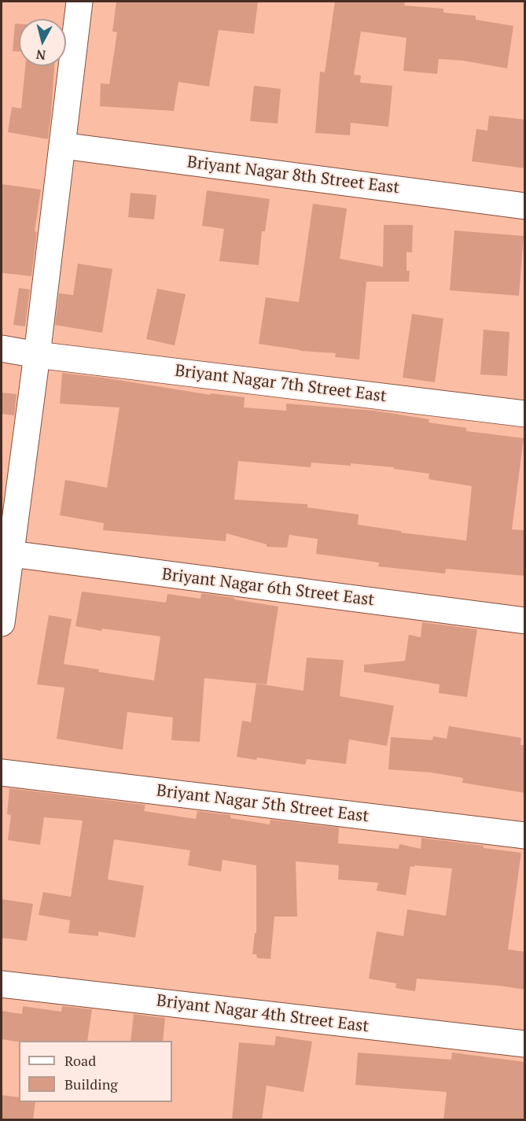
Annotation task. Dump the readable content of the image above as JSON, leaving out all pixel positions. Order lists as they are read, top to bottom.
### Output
{
  "streets": {
    "street": [
      "Briyant Nagar 8th Street East",
      "Briyant Nagar 7th Street East",
      "Briyant Nagar 6th Street East",
      "Briyant Nagar 5th Street East",
      "Briyant Nagar 4th Street East"
    ]
  },
  "legend": ["Road", "Building"],
  "north": "bottom"
}
